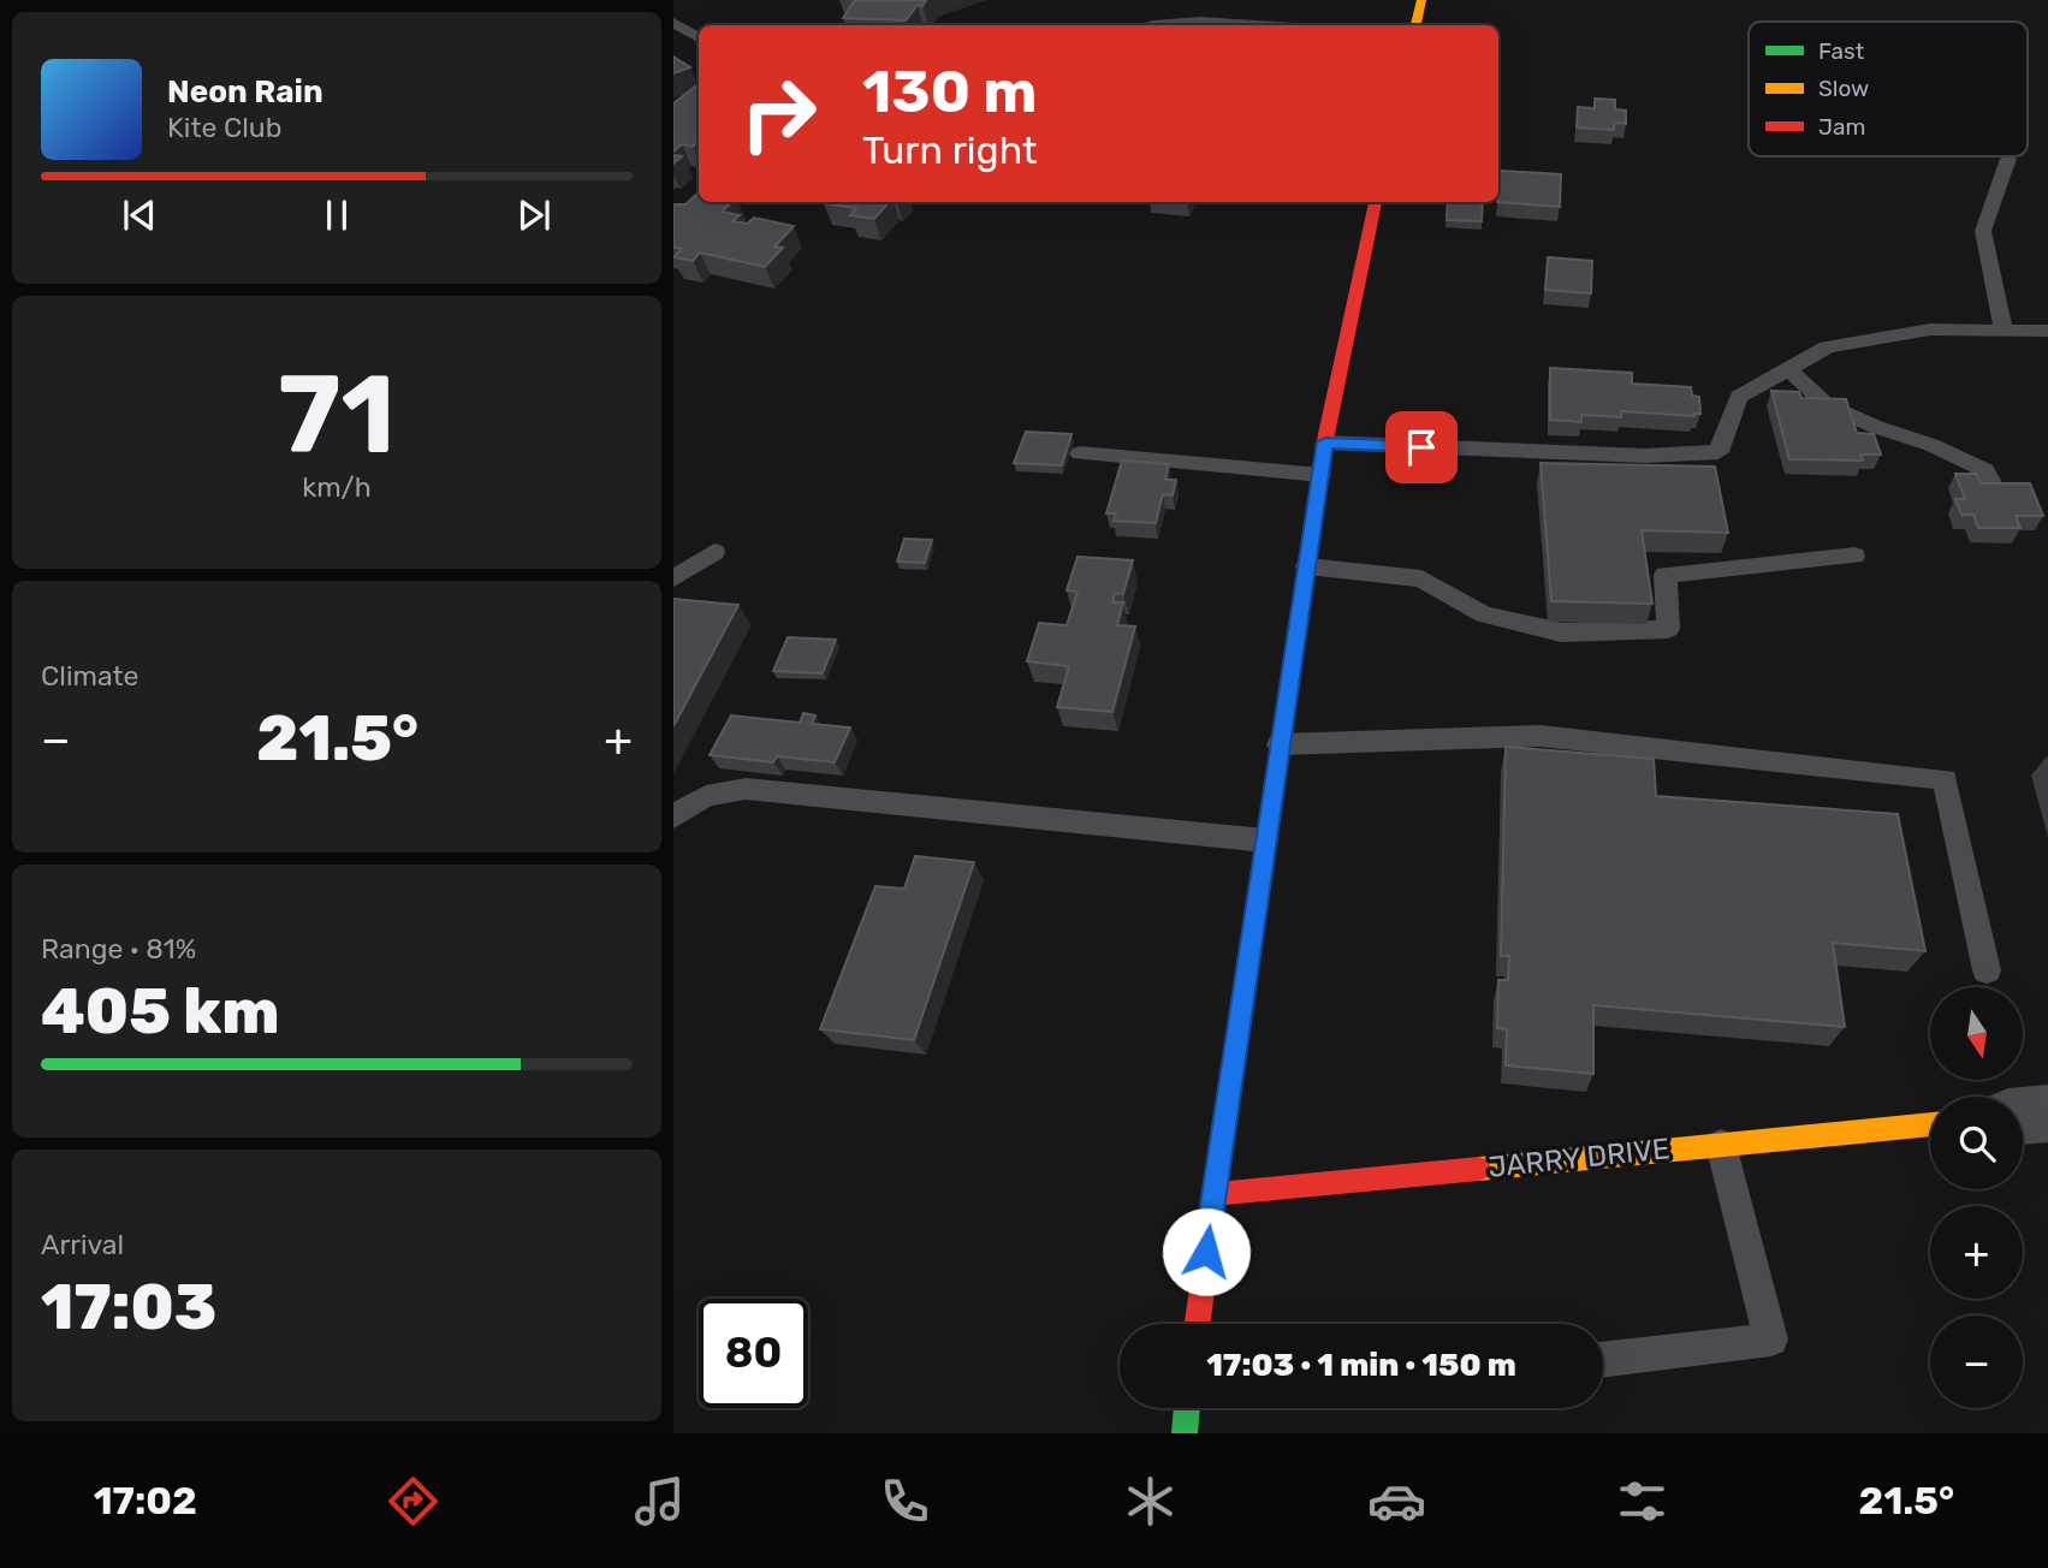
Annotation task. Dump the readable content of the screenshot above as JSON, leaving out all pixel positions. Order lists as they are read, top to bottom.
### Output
{
  "streets": {
    "main road": ["JARRY DRIVE"]
  },
  "legend": ["Fast", "Slow", "Jam"],
  "north": "bottom",
  "page": {
    "turn": ["130 m", "Turn right"],
    "song": ["Neon Rain", "Kite Club"],
    "tile": [
      ["71", "km/h"],
      "Climate",
      ["Range · 81%", "405 km"],
      ["Arrival", "17:03"]
    ],
    "heat": ["−", "21.5°", "+"],
    "map_buttons": ["+", "−"],
    "limit": "80",
    "trip": "17:03 · 1 min · 150 m",
    "tabs": ["17:02", "21.5°"]
  }
}
